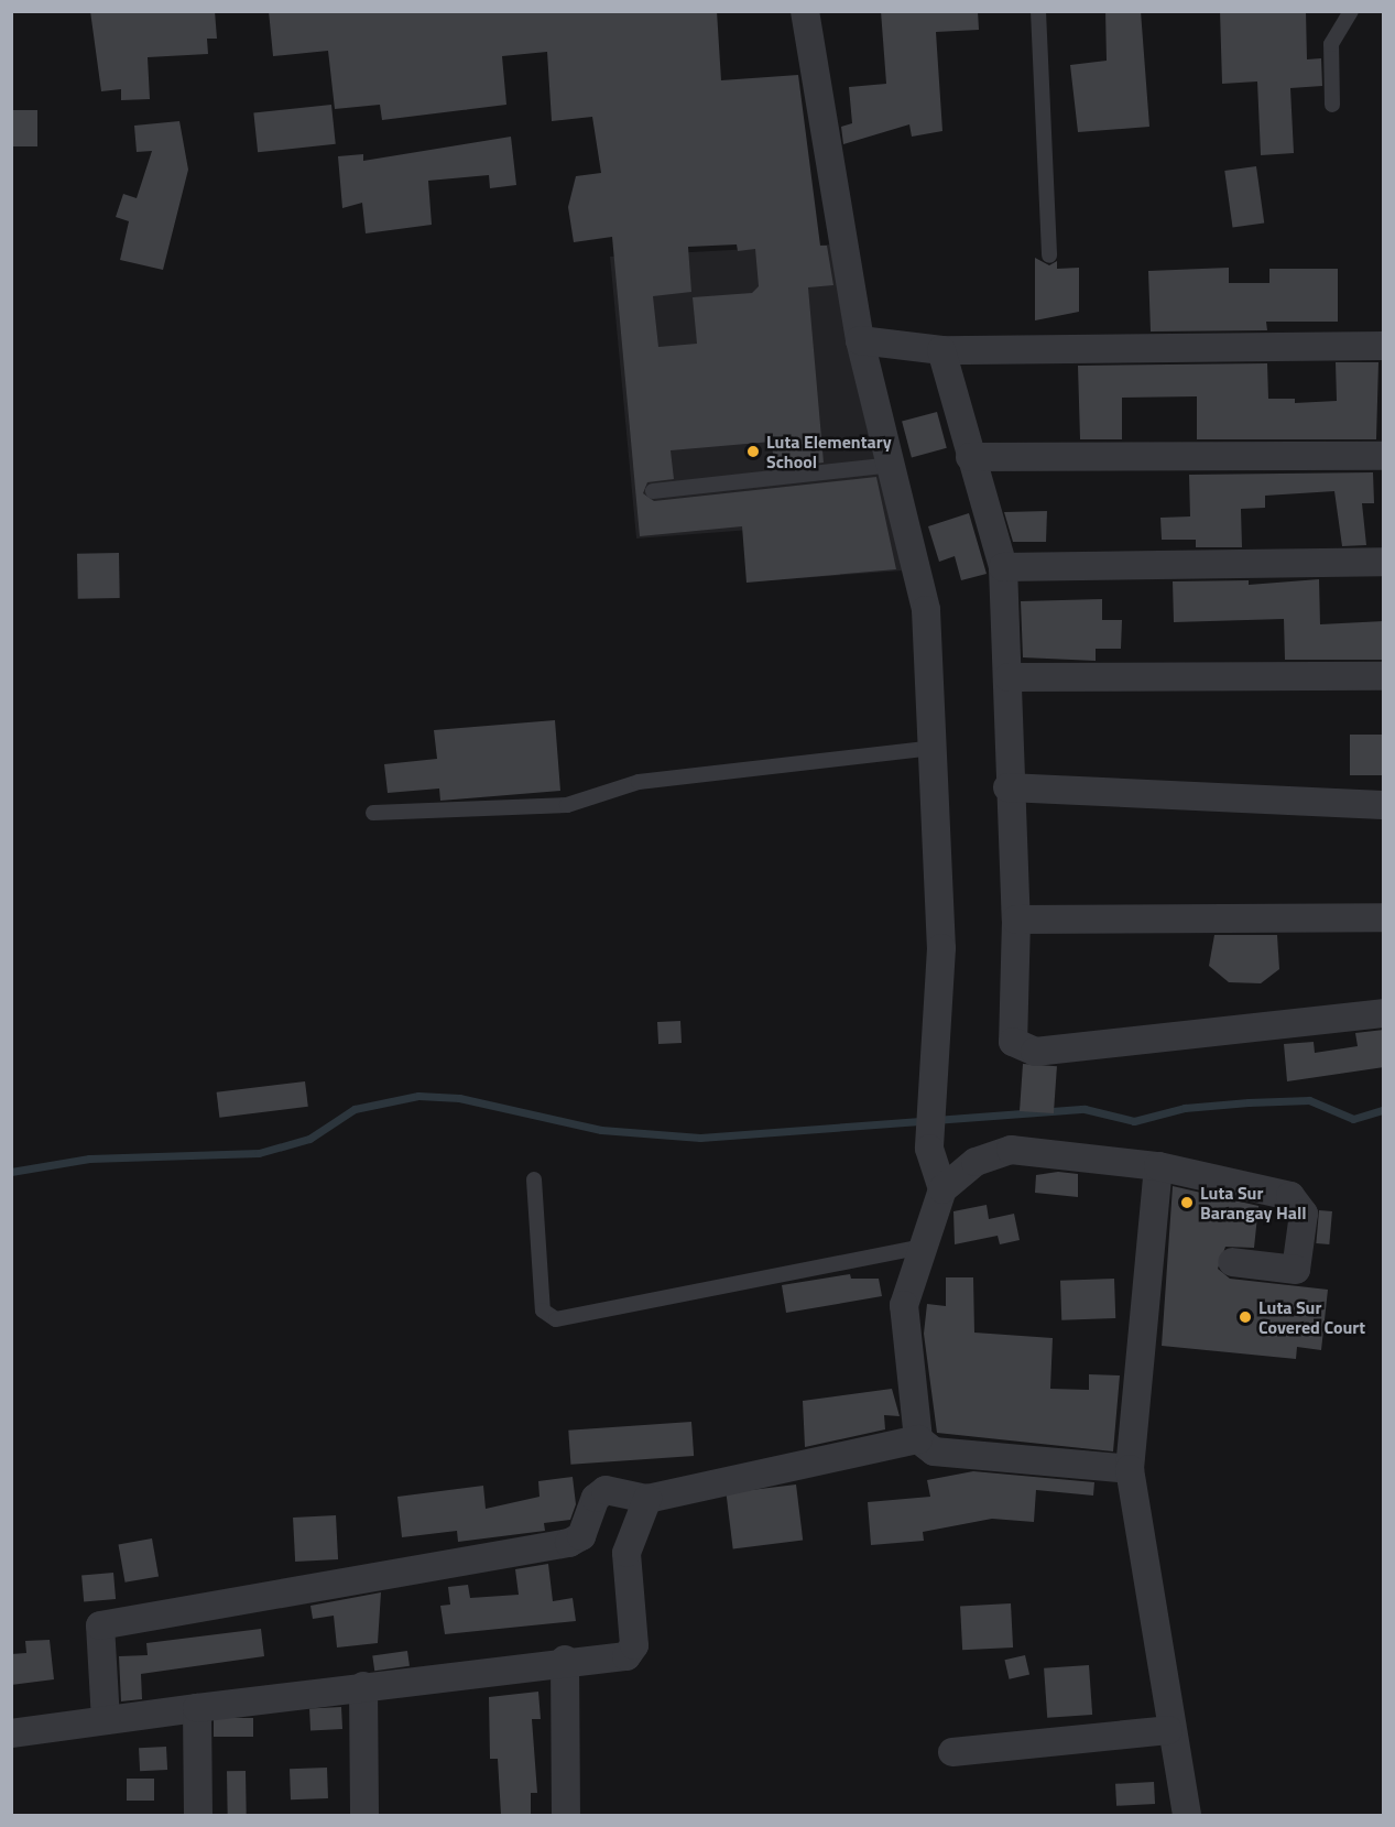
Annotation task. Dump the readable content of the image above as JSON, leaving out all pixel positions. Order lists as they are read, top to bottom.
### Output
{
  "places": ["Luta Elementary School", "Luta Sur Barangay Hall", "Luta Sur Covered Court"]
}
